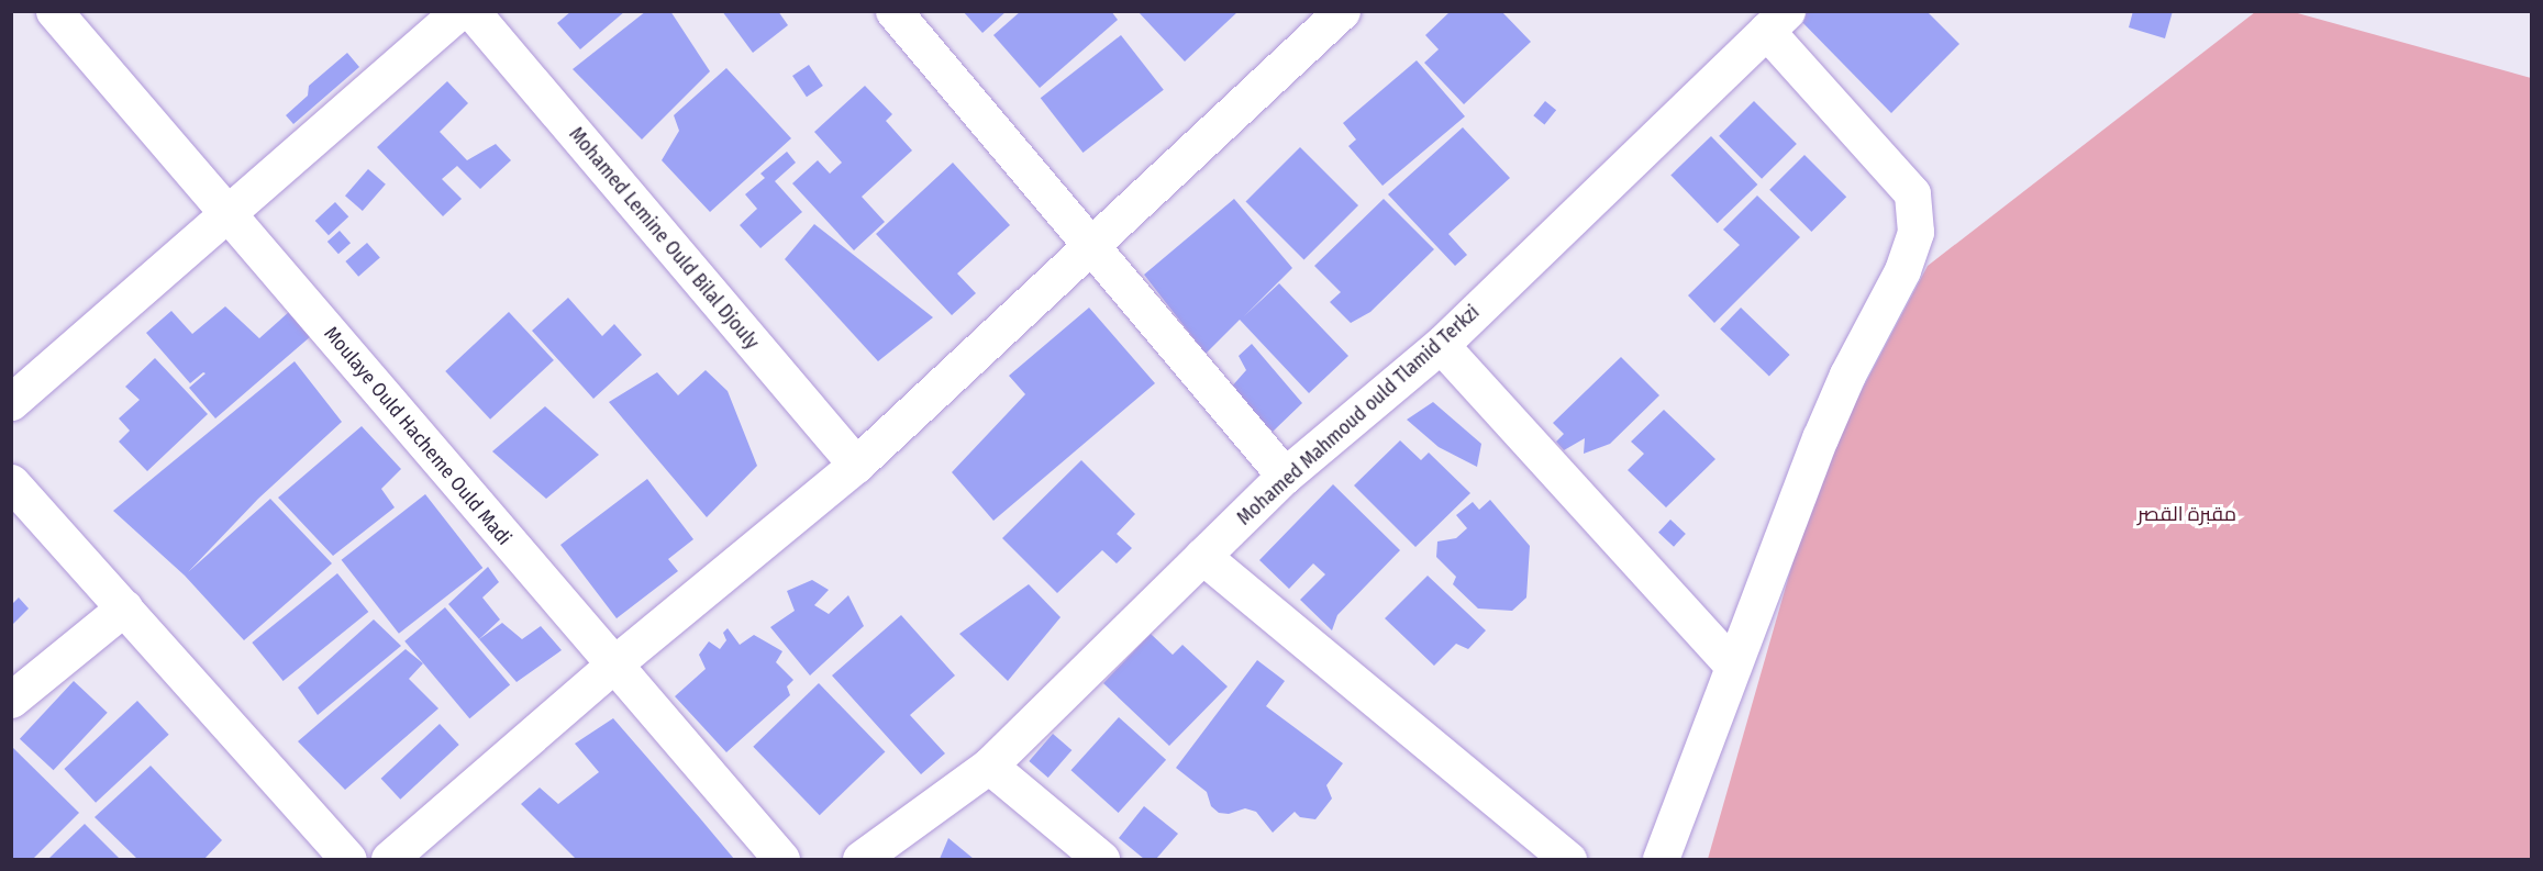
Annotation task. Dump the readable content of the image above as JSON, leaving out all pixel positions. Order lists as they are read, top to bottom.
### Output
{
  "streets": {
    "street": ["Mohamed Lemine Ould Bilal Djouly", "Mohamed Mahmoud ould Tlamid Terkzi", "Moulaye Ould Hacheme Ould Madi"]
  },
  "parks": ["مقبرة القصر"]
}
